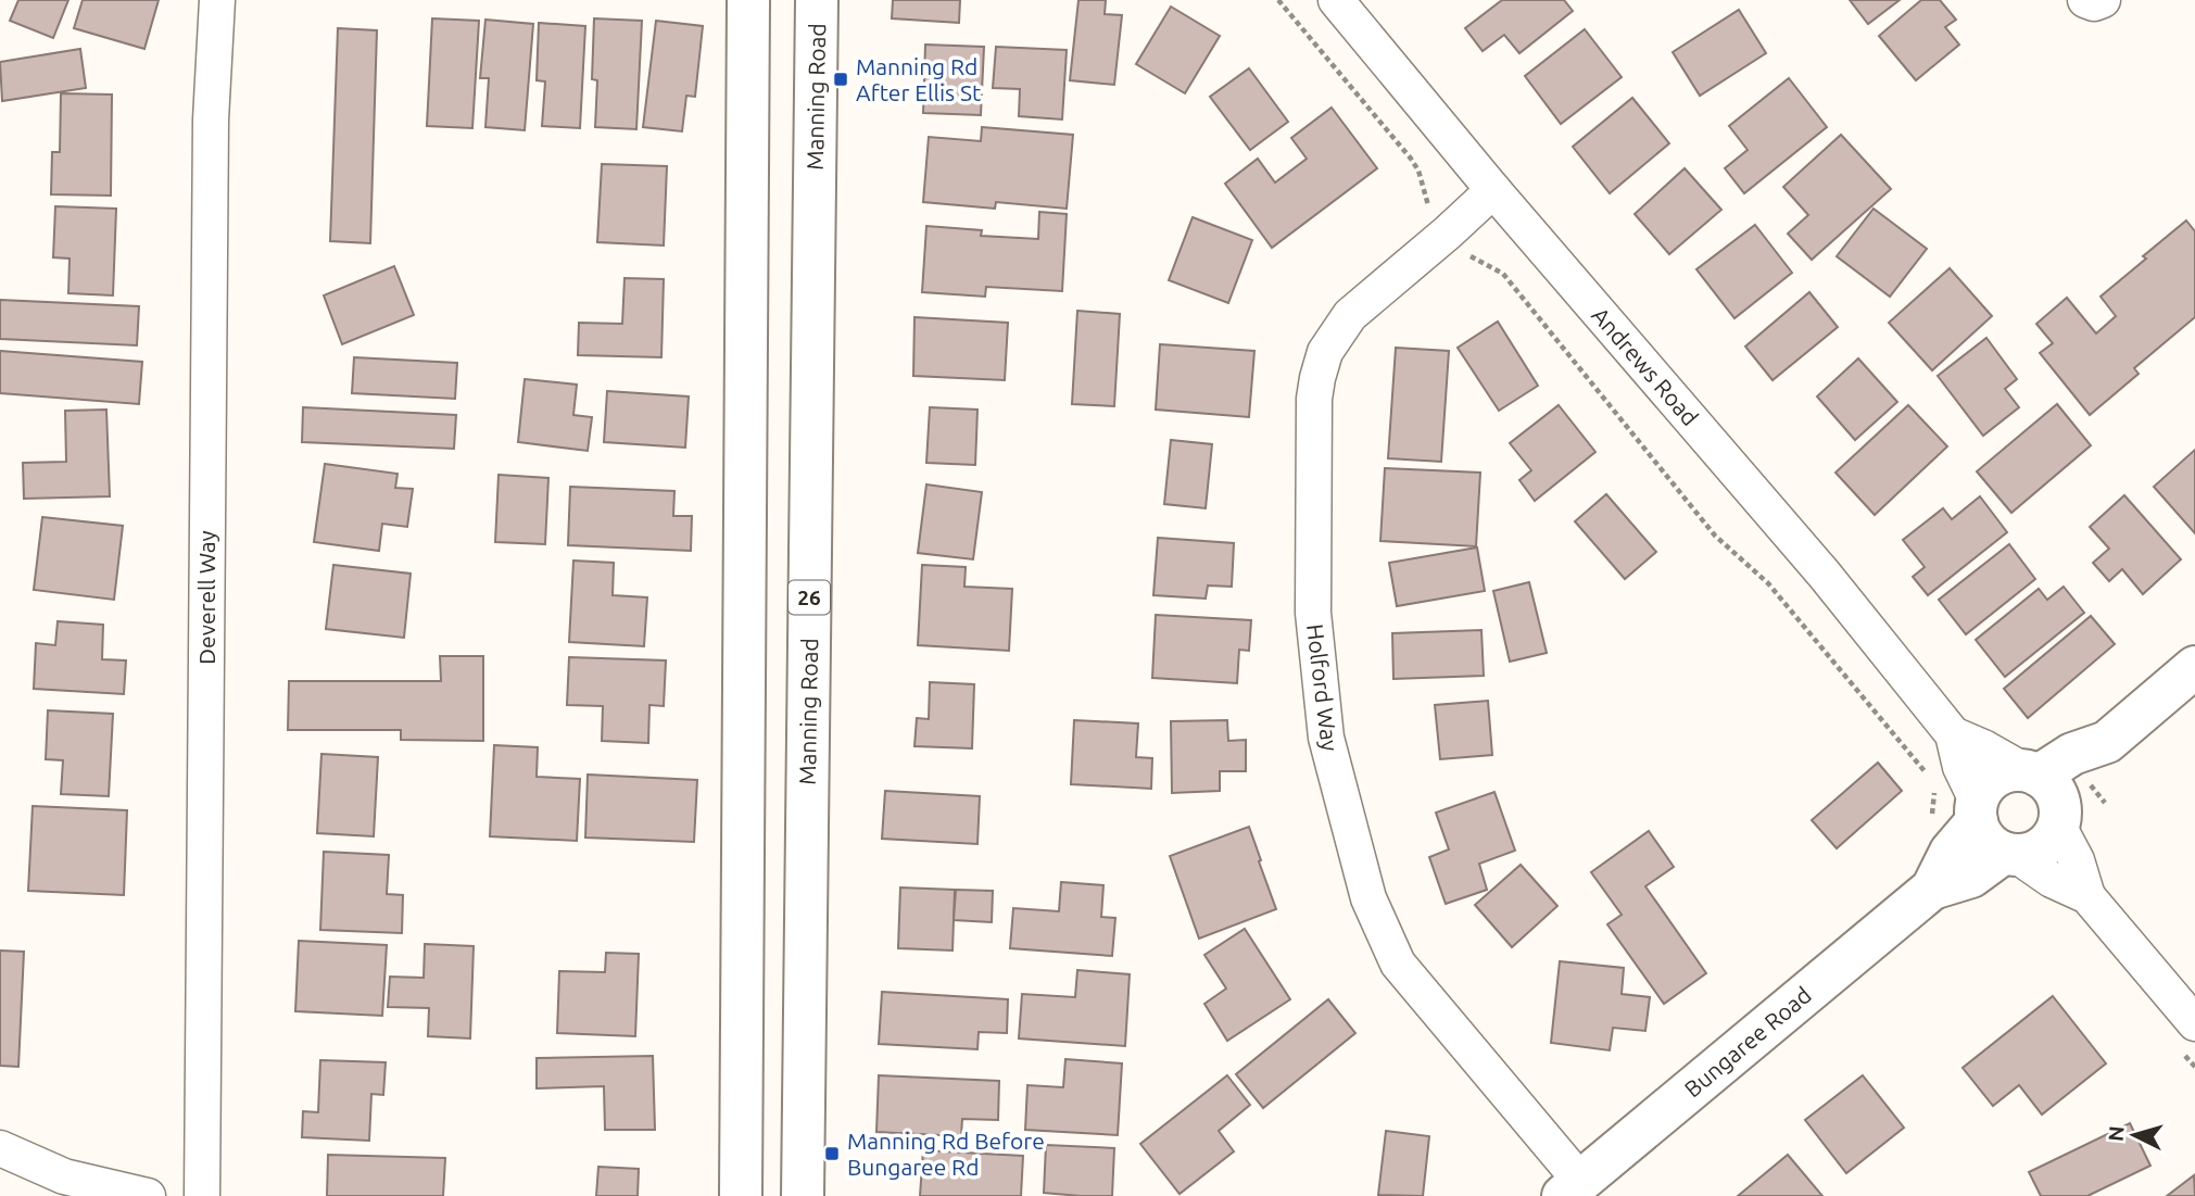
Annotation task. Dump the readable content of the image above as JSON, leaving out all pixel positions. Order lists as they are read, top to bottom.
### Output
{
  "streets": {
    "main road": ["Manning Road", "26", "Bungaree Road"],
    "street": ["Andrews Road", "Deverell Way", "Holford Way"]
  },
  "crossings": [
    ["Andrews Road", "Holford Way"],
    ["Andrews Road", "Bungaree Road"],
    ["Holford Way", "Bungaree Road"]
  ],
  "places": {
    "transit": ["Manning Rd After Ellis St", "Manning Rd Before Bungaree Rd"]
  },
  "north": "left"
}
